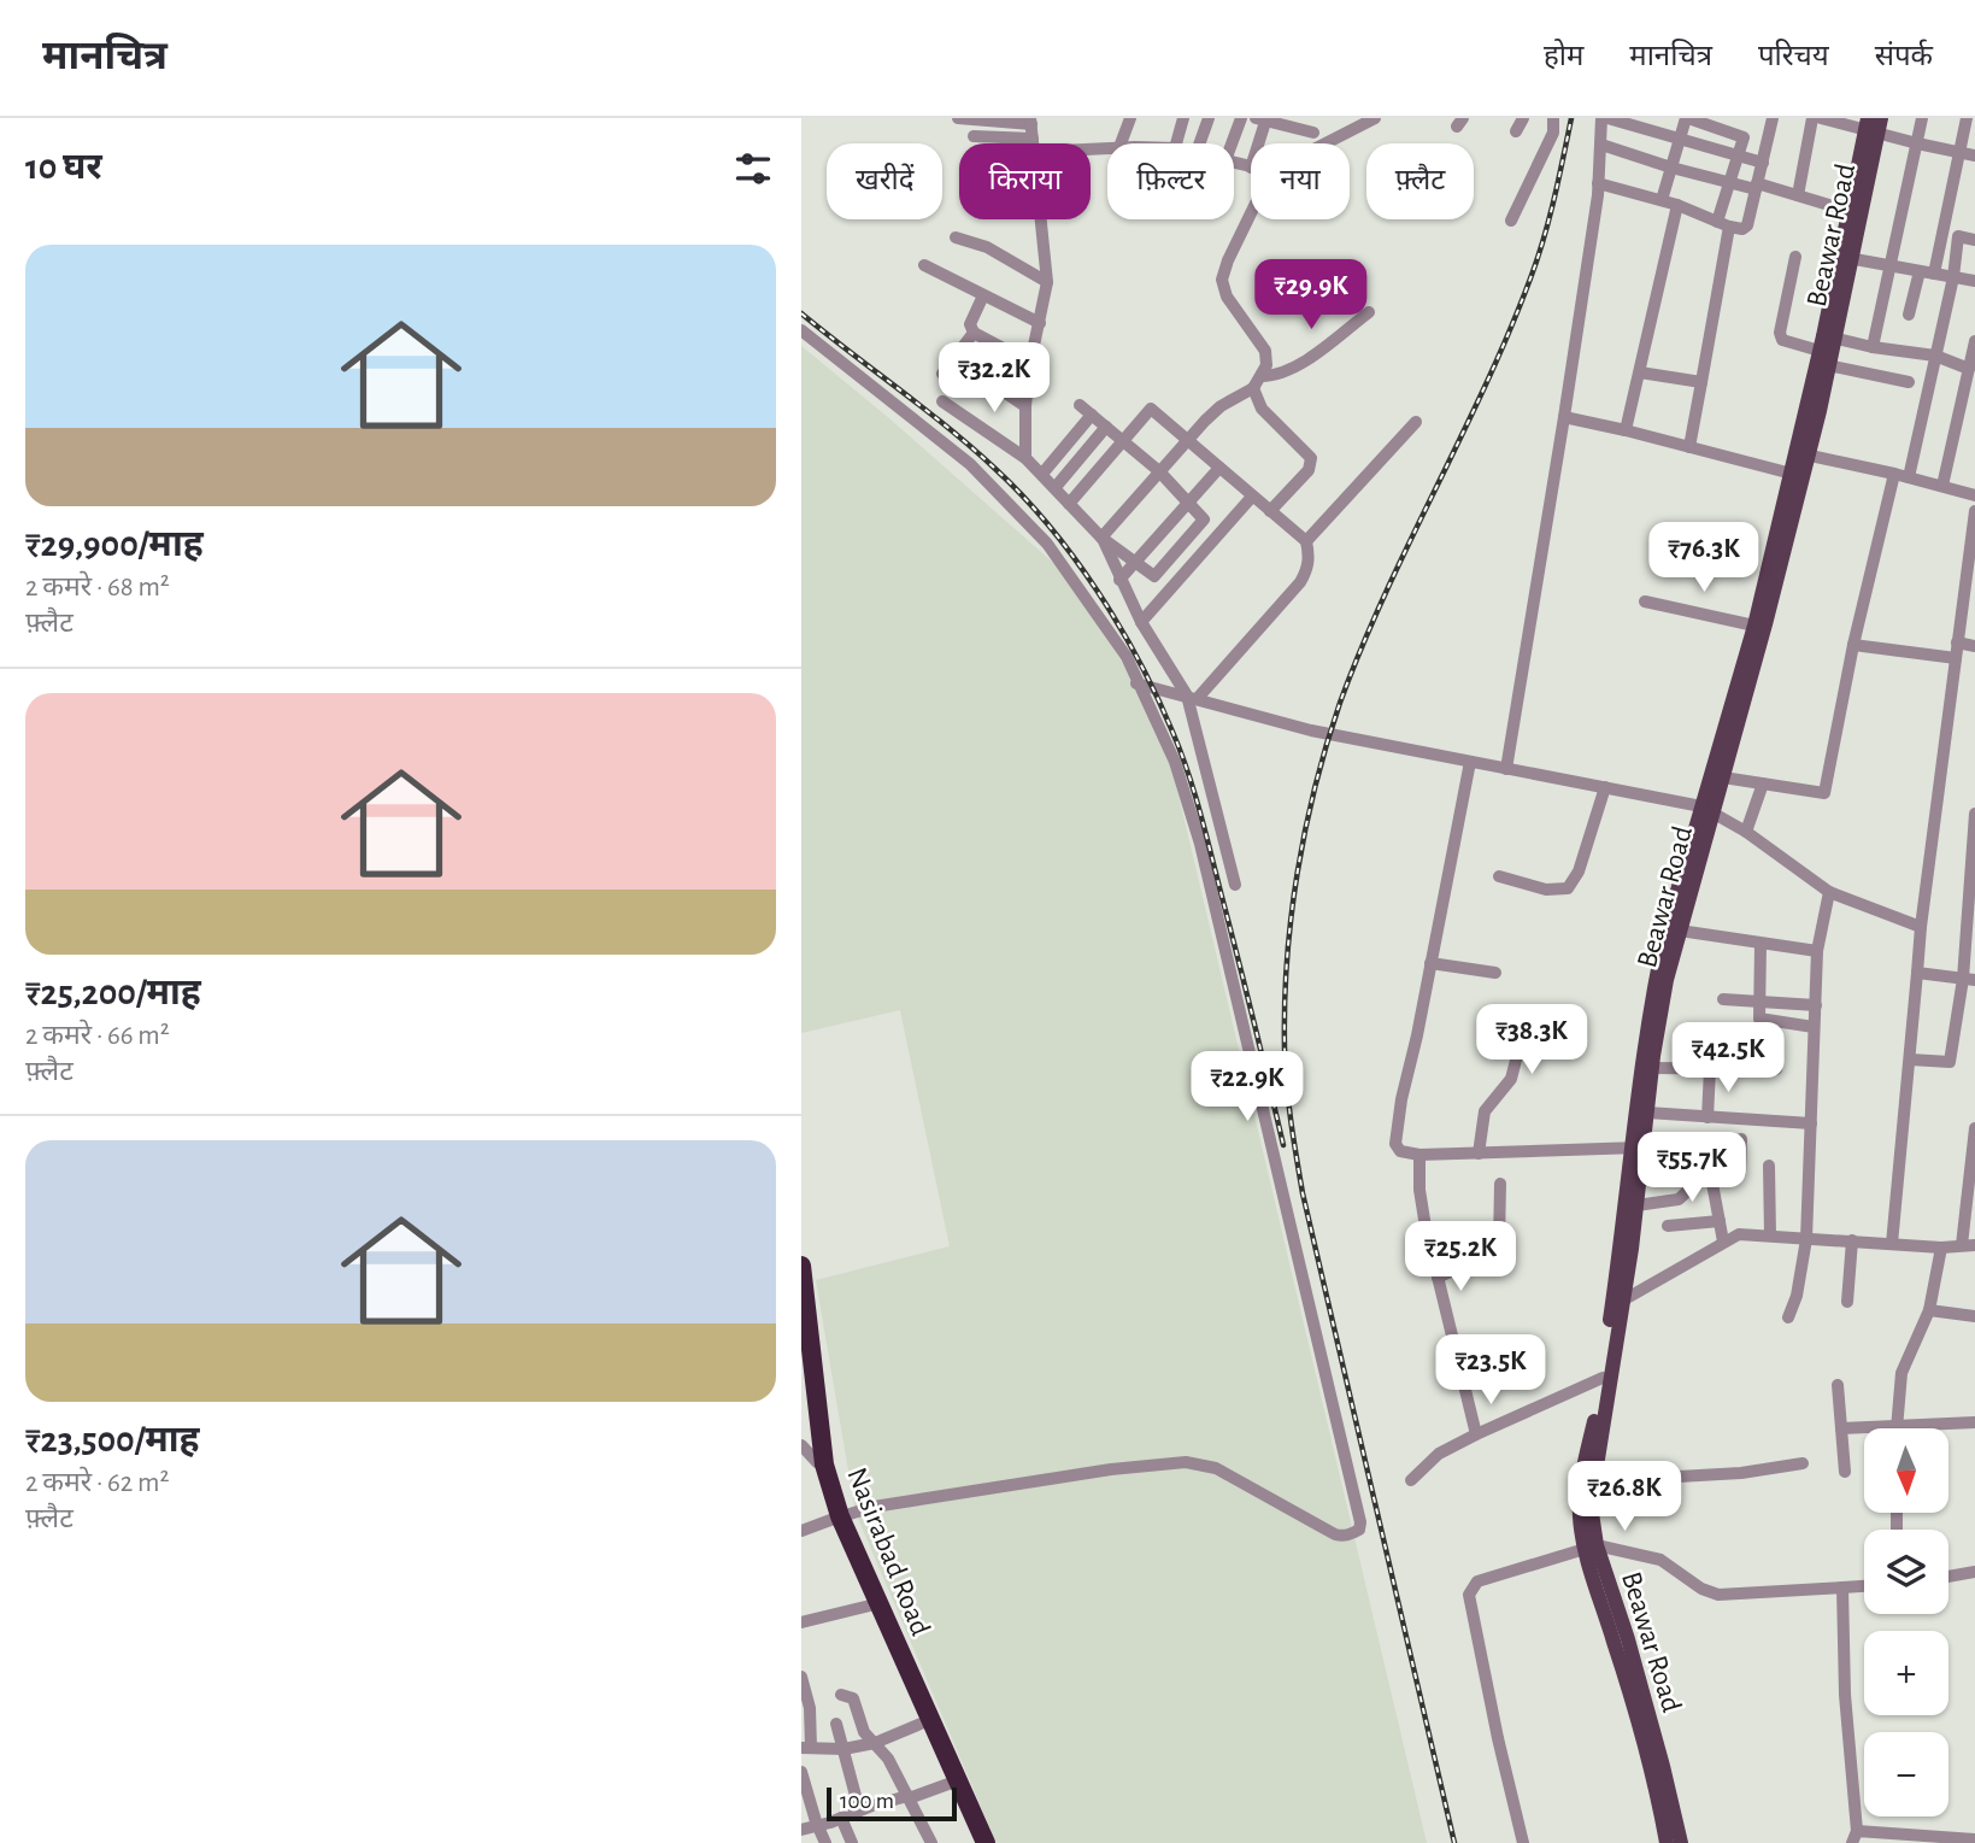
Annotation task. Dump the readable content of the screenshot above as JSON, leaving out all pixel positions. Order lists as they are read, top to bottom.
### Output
{
  "streets": {
    "highway": ["Nasirabad Road"],
    "main road": ["Beawar Road"]
  },
  "scale_bar": "100 m",
  "north": "bottom",
  "page": {
    "header": "मानचित्र",
    "nav": [
      "होम",
      "मानचित्र",
      "परिचय",
      "संपर्क"
    ],
    "heading": "10 घर",
    "chip": [
      "खरीदें",
      "किराया",
      "फ़िल्टर",
      "नया",
      "फ़्लैट"
    ],
    "list": [
      {
        "name": "₹29,900/माह",
        "note": "2 कमरे · 68 m² · फ़्लैट"
      },
      {
        "name": "₹25,200/माह",
        "note": "2 कमरे · 66 m² · फ़्लैट"
      },
      {
        "name": "₹23,500/माह",
        "note": "2 कमरे · 62 m² · फ़्लैट"
      }
    ],
    "price": [
      "₹29.9K",
      "₹32.2K",
      "₹76.3K",
      "₹38.3K",
      "₹42.5K",
      "₹22.9K",
      "₹55.7K",
      "₹25.2K",
      "₹23.5K",
      "₹26.8K"
    ],
    "map_buttons": ["+", "−"],
    "scale": "100 m"
  }
}
